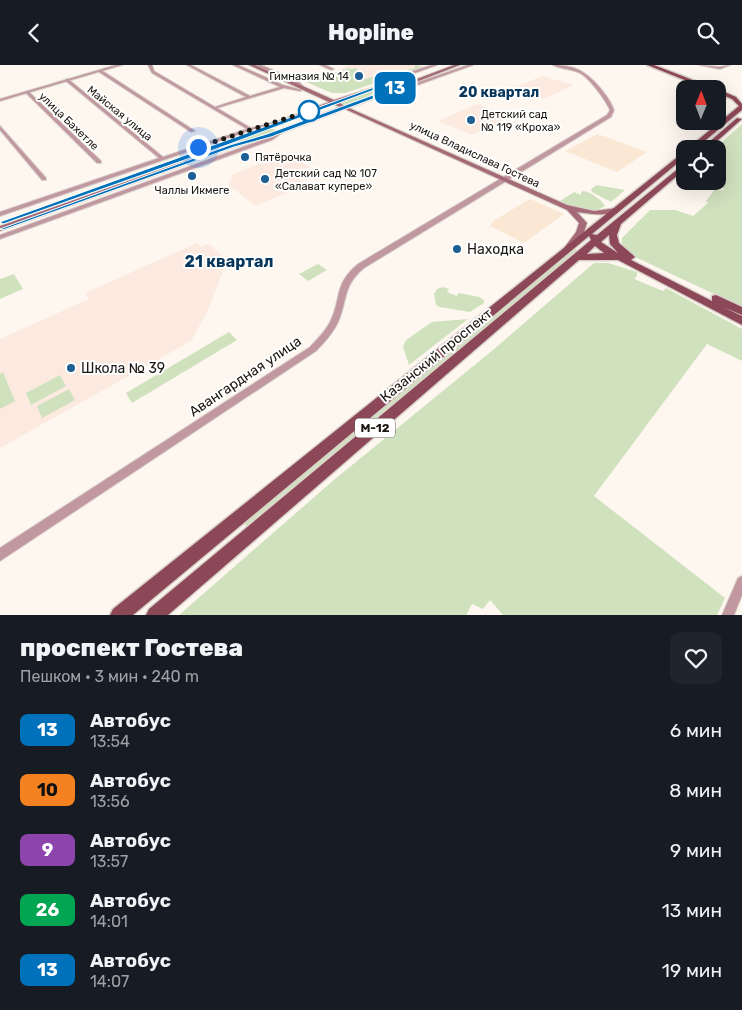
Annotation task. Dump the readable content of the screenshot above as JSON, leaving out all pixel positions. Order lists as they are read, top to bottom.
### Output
{
  "streets": {
    "main road": ["улица Владислава Гостева", "Казанский проспект", "М-12"],
    "street": ["Майская улица", "улица Бахетле", "Авангардная улица"]
  },
  "crossings": [
    ["улица Владислава Гостева", "Казанский проспект"],
    ["улица Владислава Гостева", "Авангардная улица"]
  ],
  "districts": ["20 квартал", "21 квартал"],
  "places": [
    "Гимназия № 14",
    "Детский сад № 119 «Кроха»",
    "Пятёрочка",
    "Чаллы Икмеге",
    "Детский сад № 107 «Салават купере»",
    "Находка",
    "Школа № 39"
  ],
  "lines": ["bus line 13"],
  "north": "top",
  "page": {
    "header": "Hopline",
    "on_map": "13",
    "heading": ["проспект Гостева", "Пешком · 3 мин · 240 m"],
    "list": [
      {
        "mark": "13",
        "name": "Автобус",
        "note": "13:54",
        "value": "6 мин"
      },
      {
        "mark": "10",
        "name": "Автобус",
        "note": "13:56",
        "value": "8 мин"
      },
      {
        "mark": "9",
        "name": "Автобус",
        "note": "13:57",
        "value": "9 мин"
      },
      {
        "mark": "26",
        "name": "Автобус",
        "note": "14:01",
        "value": "13 мин"
      },
      {
        "mark": "13",
        "name": "Автобус",
        "note": "14:07",
        "value": "19 мин"
      }
    ]
  }
}
